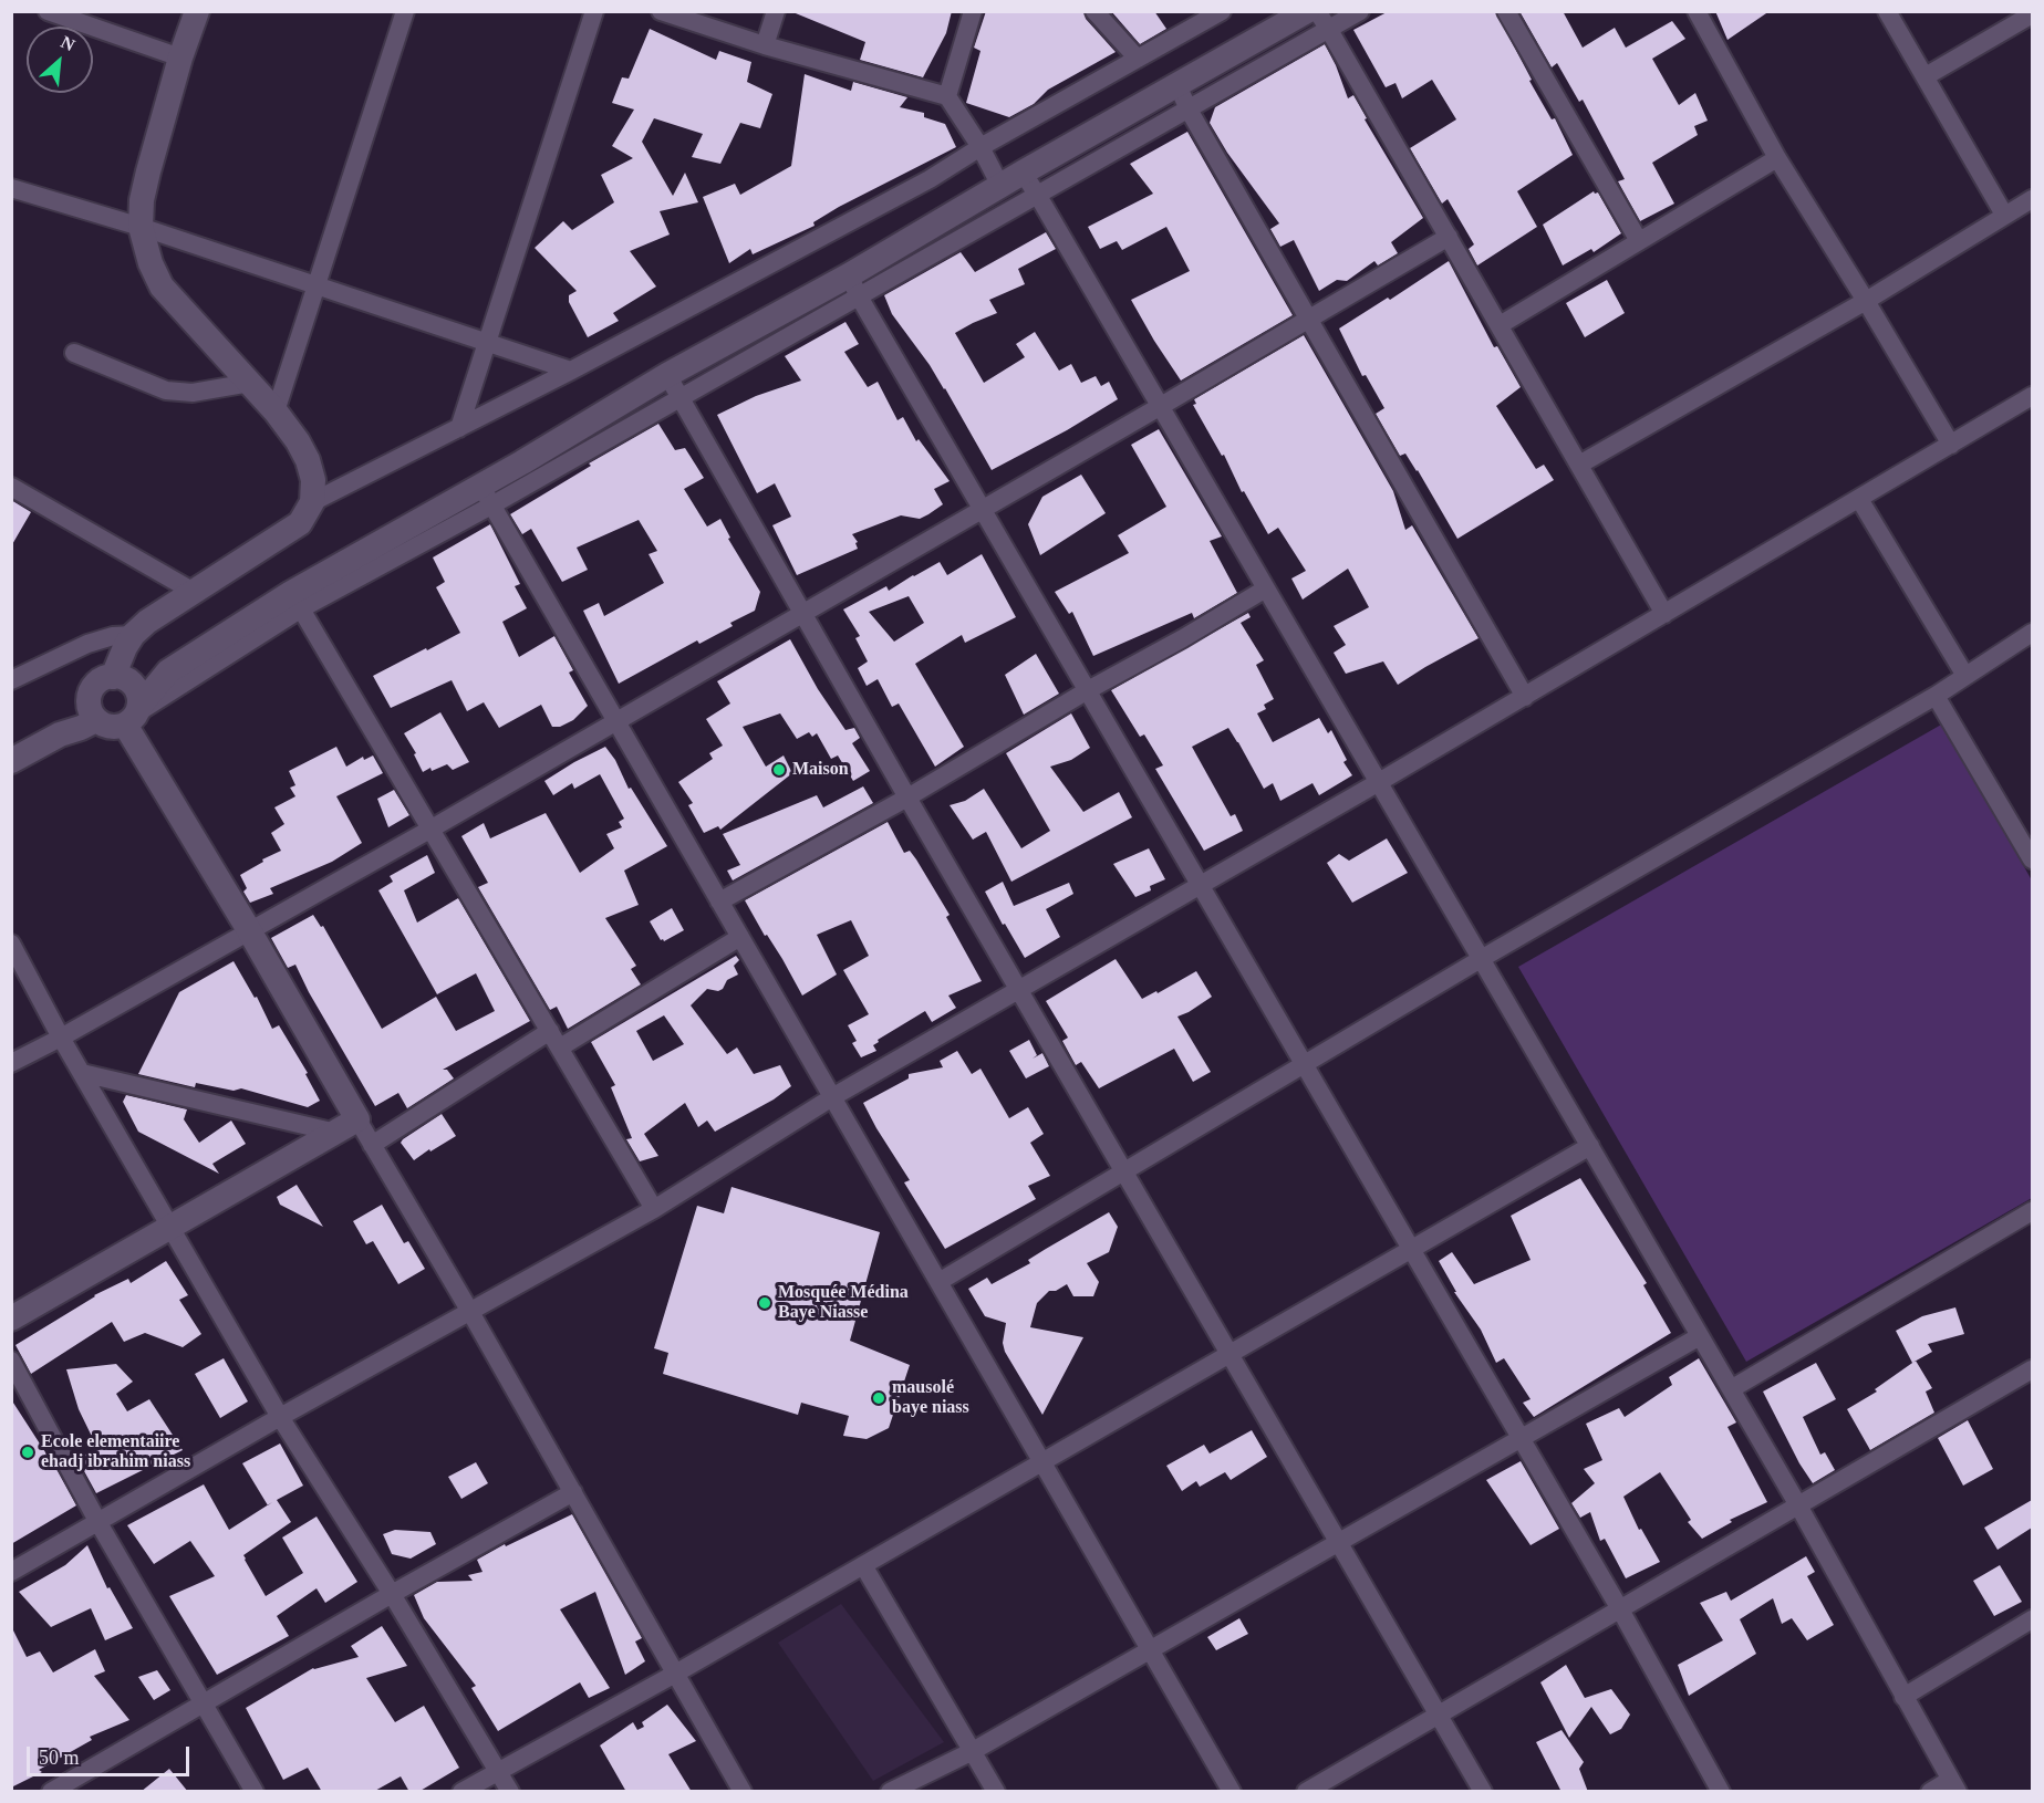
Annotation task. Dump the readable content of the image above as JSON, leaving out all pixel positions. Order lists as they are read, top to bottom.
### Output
{
  "places": [
    "Maison",
    "Mosquée Médina Baye Niasse",
    "mausolé baye niass",
    "Ecole elementaiire ehadj ibrahim niass"
  ],
  "scale_bar": "50 m",
  "north": "top right"
}
